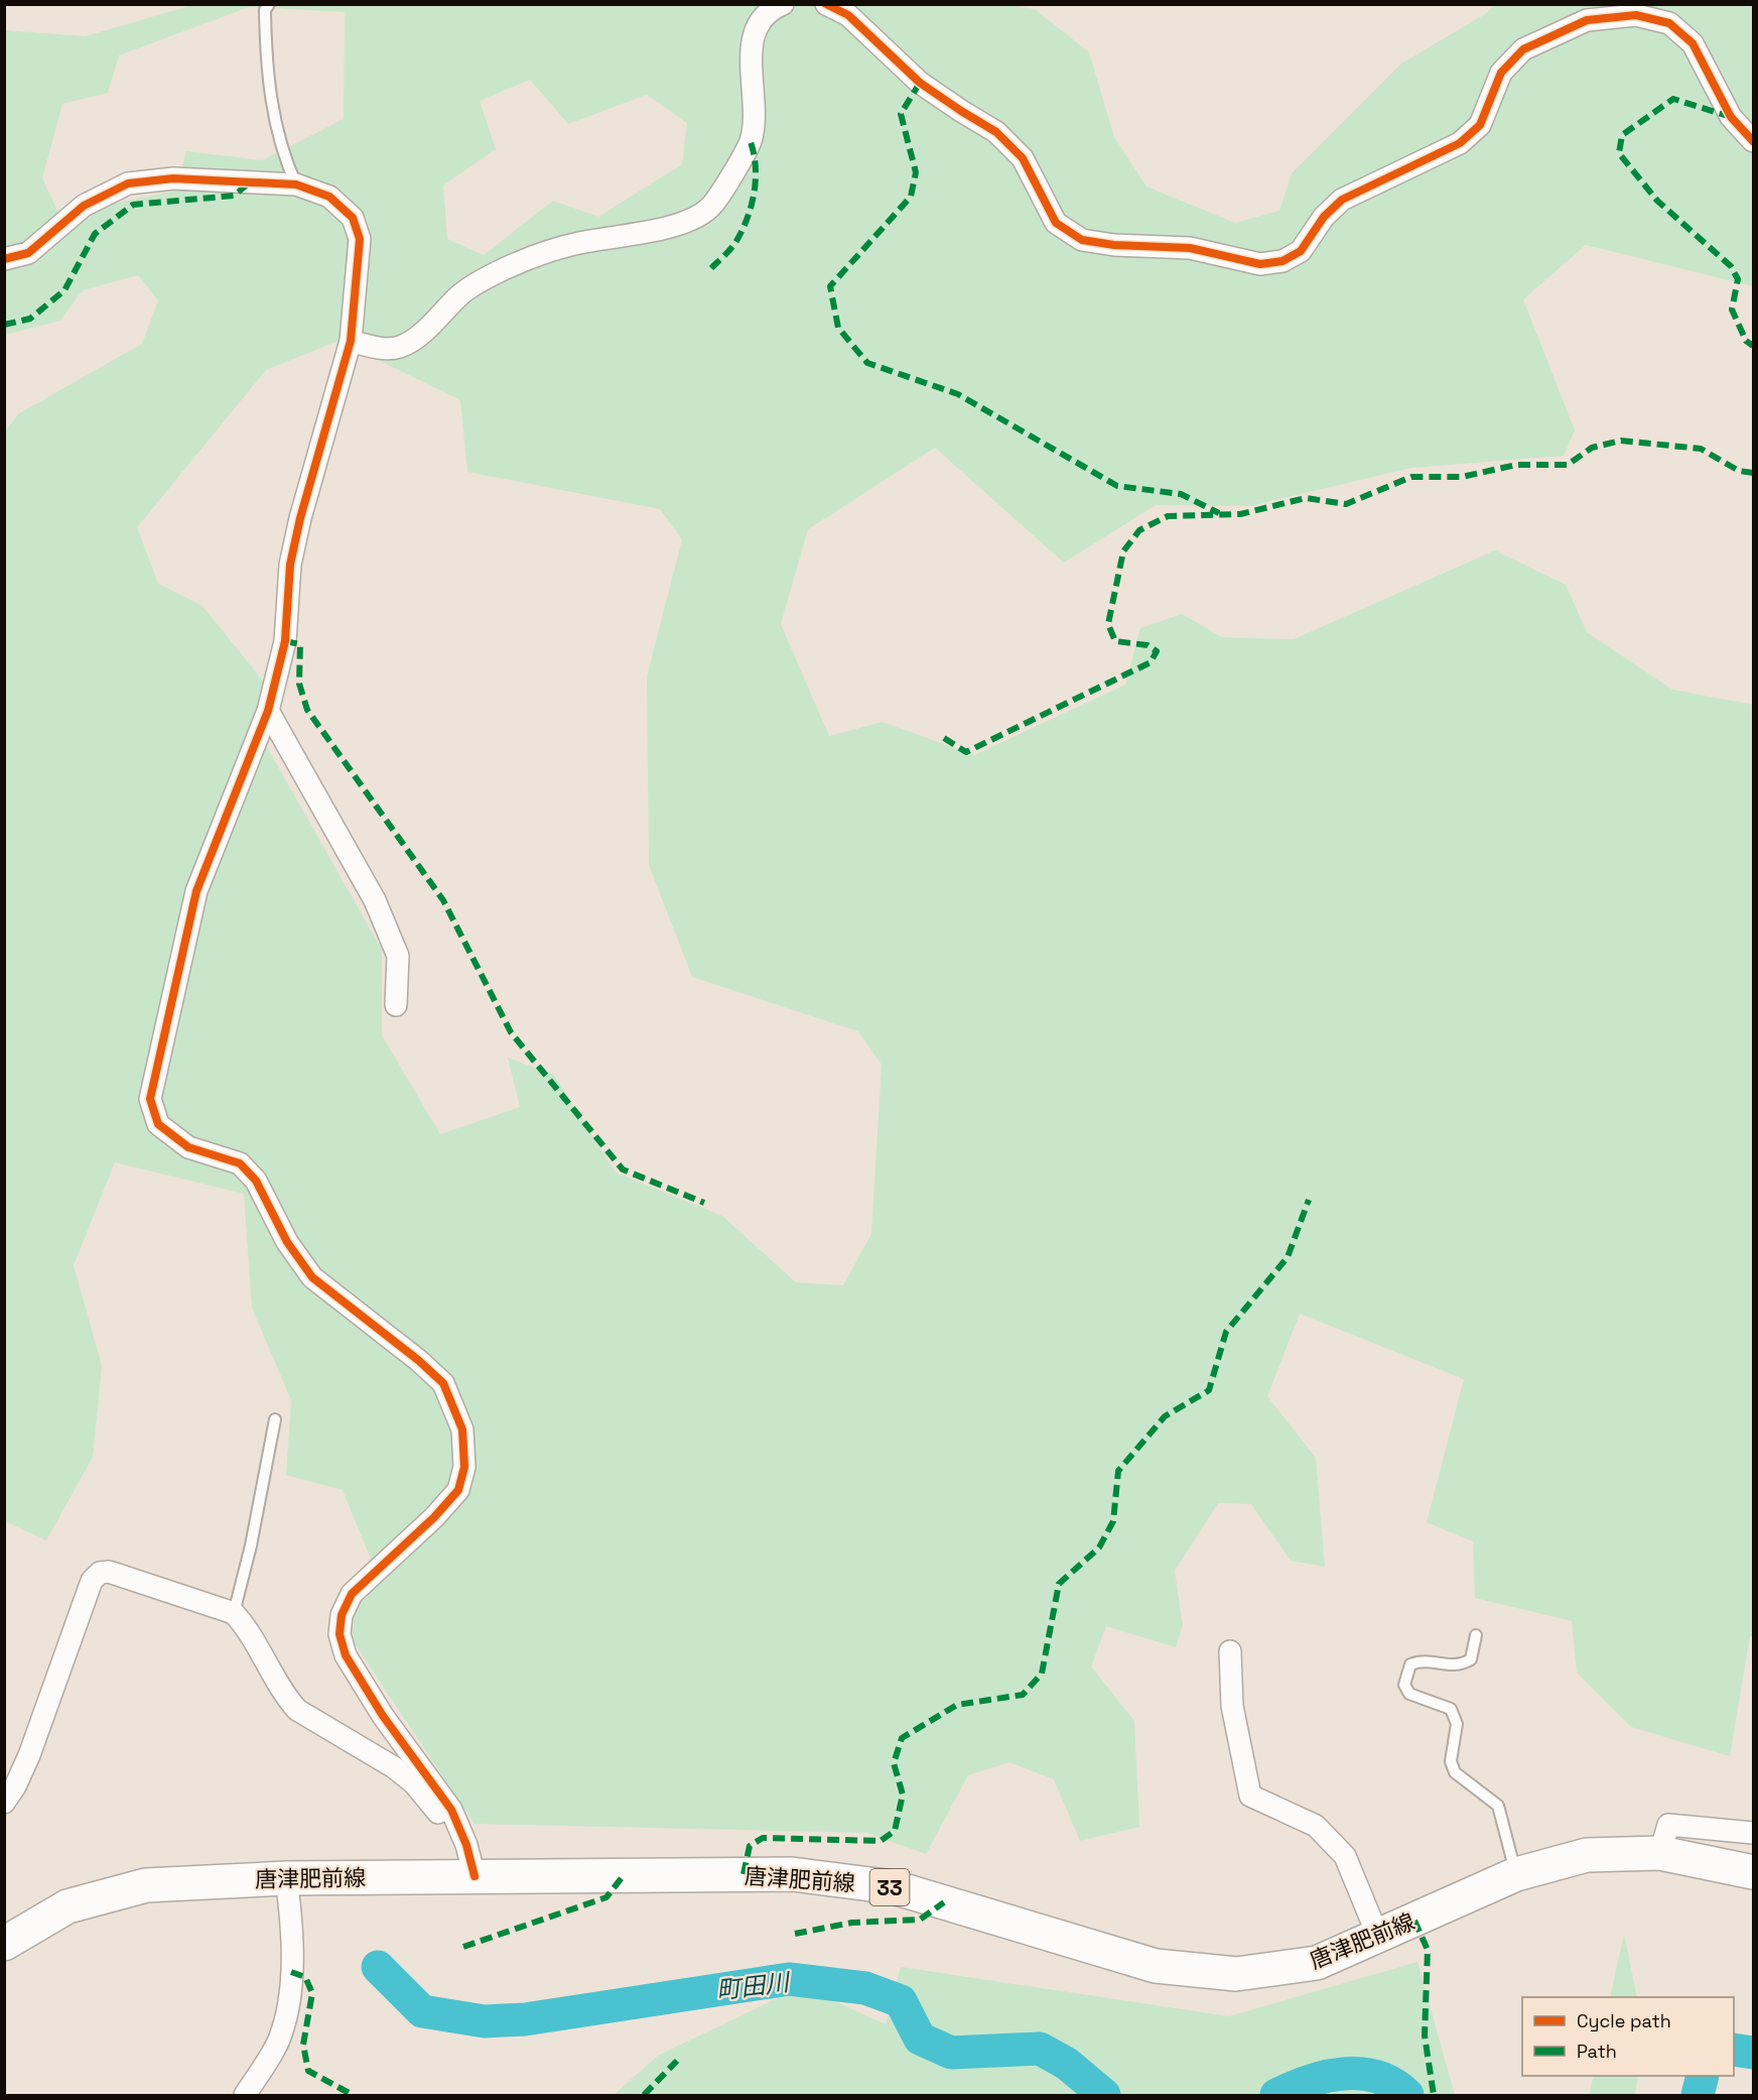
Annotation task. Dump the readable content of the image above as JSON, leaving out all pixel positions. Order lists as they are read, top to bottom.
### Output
{
  "streets": {
    "main road": ["唐津肥前線", "33"]
  },
  "water": ["町田川"],
  "legend": ["Cycle path", "Path"]
}
